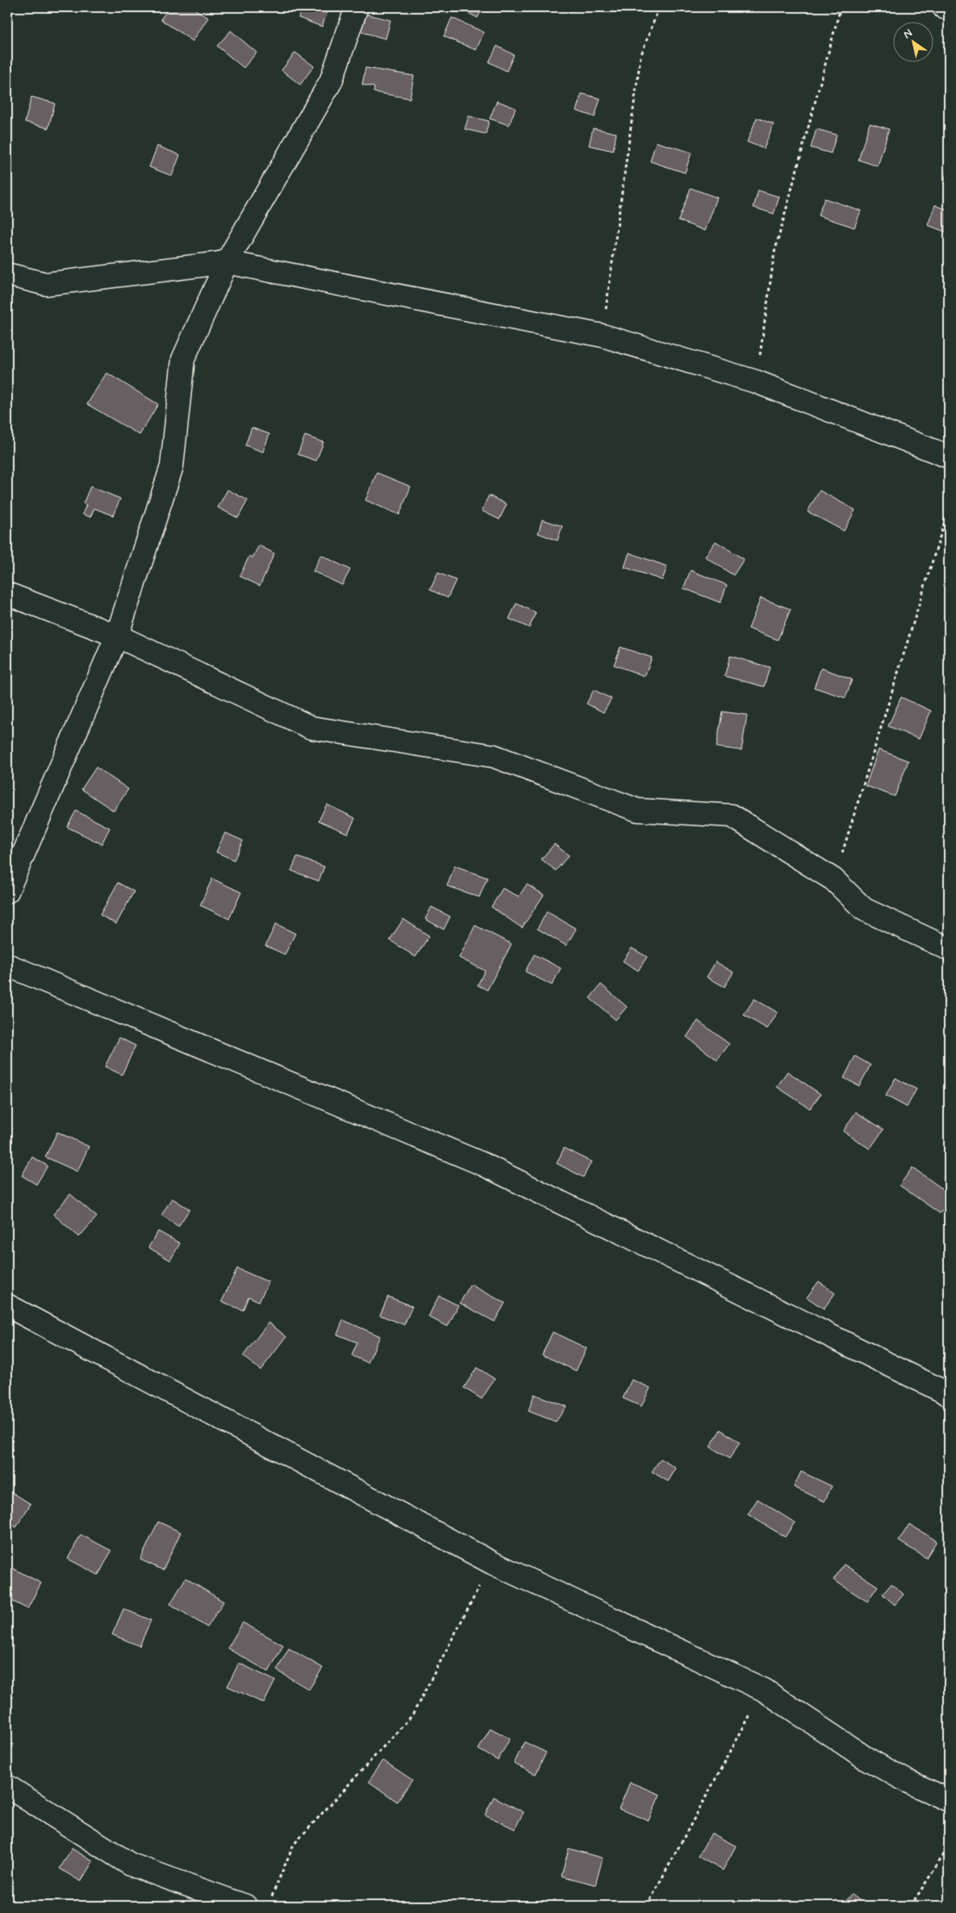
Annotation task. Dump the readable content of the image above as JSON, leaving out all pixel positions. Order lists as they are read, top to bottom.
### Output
{
  "north": "top left"
}
